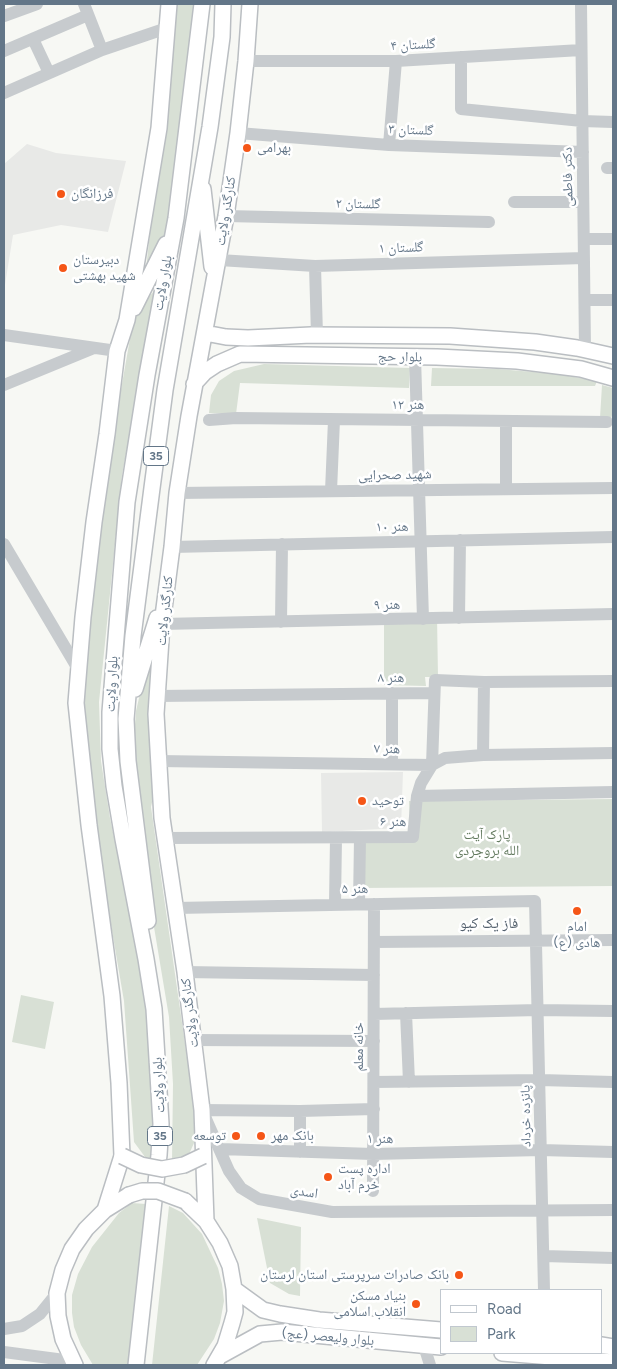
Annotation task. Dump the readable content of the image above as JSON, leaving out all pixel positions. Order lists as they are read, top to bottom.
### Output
{
  "streets": {
    "main road": [
      "کنارگذر ولایت",
      "بلوار ولایت",
      "بلوار حج",
      "35",
      "بلوار ولیعصر (عج)"
    ],
    "street": [
      "گلستان ۴",
      "گلستان ۳",
      "دکتر فاطمی",
      "گلستان ۲",
      "گلستان ۱",
      "هنر ۱۲",
      "شهید صحرایی",
      "هنر ۱۰",
      "هنر ۹",
      "هنر ۸",
      "هنر ۷",
      "هنر ۶",
      "هنر ۵",
      "خانه معلم",
      "پانزده خرداد",
      "هنر ۱",
      "اسدی"
    ]
  },
  "crossings": [
    ["گلستان ۴", "دکتر فاطمی"],
    ["گلستان ۴", "کنارگذر ولایت"],
    ["گلستان ۳", "دکتر فاطمی"],
    ["گلستان ۳", "کنارگذر ولایت"],
    ["دکتر فاطمی", "گلستان ۱"],
    ["دکتر فاطمی", "بلوار حج"],
    ["گلستان ۲", "کنارگذر ولایت"],
    ["کنارگذر ولایت", "گلستان ۱"],
    ["کنارگذر ولایت", "بلوار حج"],
    ["کنارگذر ولایت", "شهید صحرایی"],
    ["کنارگذر ولایت", "هنر ۱۰"],
    ["کنارگذر ولایت", "هنر ۹"],
    ["کنارگذر ولایت", "هنر ۸"],
    ["کنارگذر ولایت", "هنر ۷"],
    ["کنارگذر ولایت", "هنر ۶"],
    ["کنارگذر ولایت", "هنر ۵"],
    ["کنارگذر ولایت", "اسدی"],
    ["هنر ۵", "خانه معلم"],
    ["هنر ۵", "پانزده خرداد"],
    ["خانه معلم", "هنر ۱"],
    ["پانزده خرداد", "هنر ۱"],
    ["پانزده خرداد", "اسدی"],
    ["هنر ۱", "اسدی"]
  ],
  "districts": ["فاز یک کیو"],
  "parks": ["پارک آیت الله بروجردی"],
  "places": [
    "بهرامی",
    "فرزانگان",
    "دبیرستان شهید بهشتی",
    "توحید",
    "امام هادی (ع)",
    "توسعه",
    "بانک مهر",
    "اداره پست خرم آباد",
    "بانک صادرات سرپرستی استان لرستان",
    "بنیاد مسکن انقلاب اسلامی"
  ],
  "legend": ["Road", "Park"]
}
